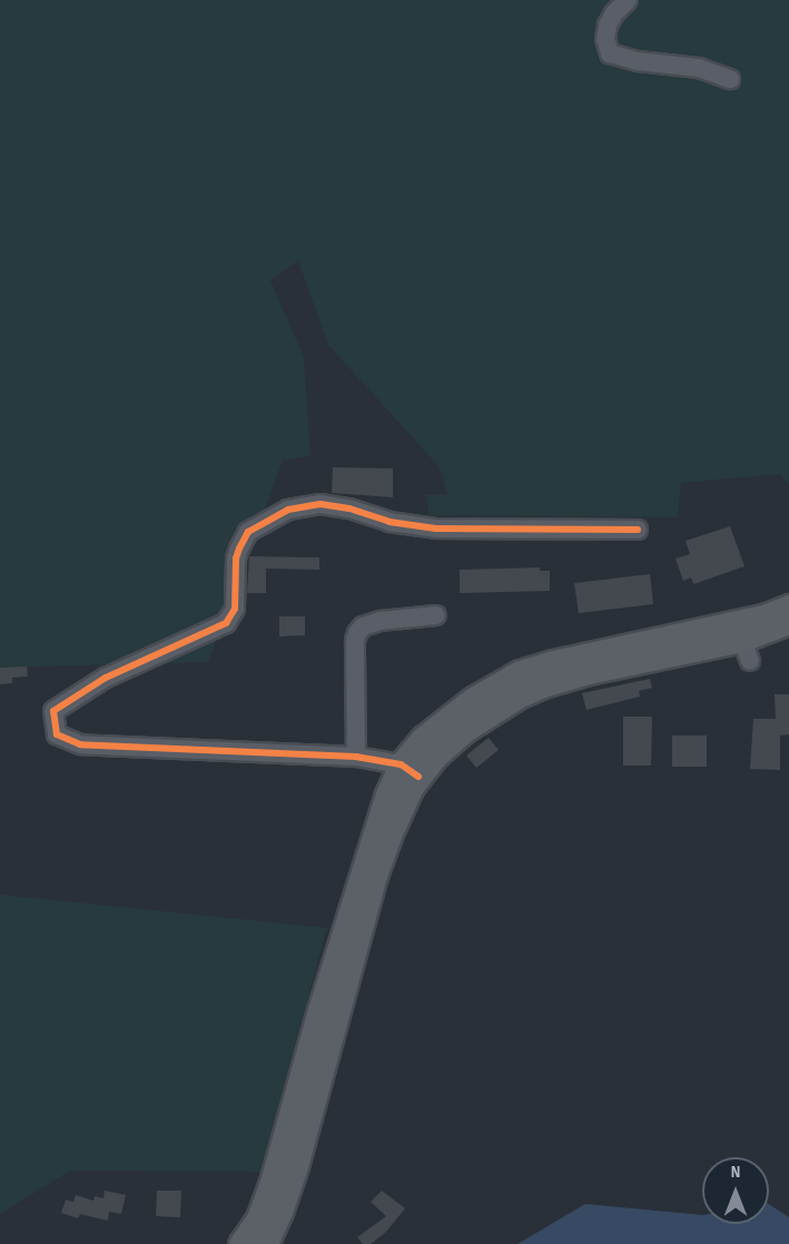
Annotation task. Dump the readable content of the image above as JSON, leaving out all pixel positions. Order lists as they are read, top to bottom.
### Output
{
  "north": "top"
}
